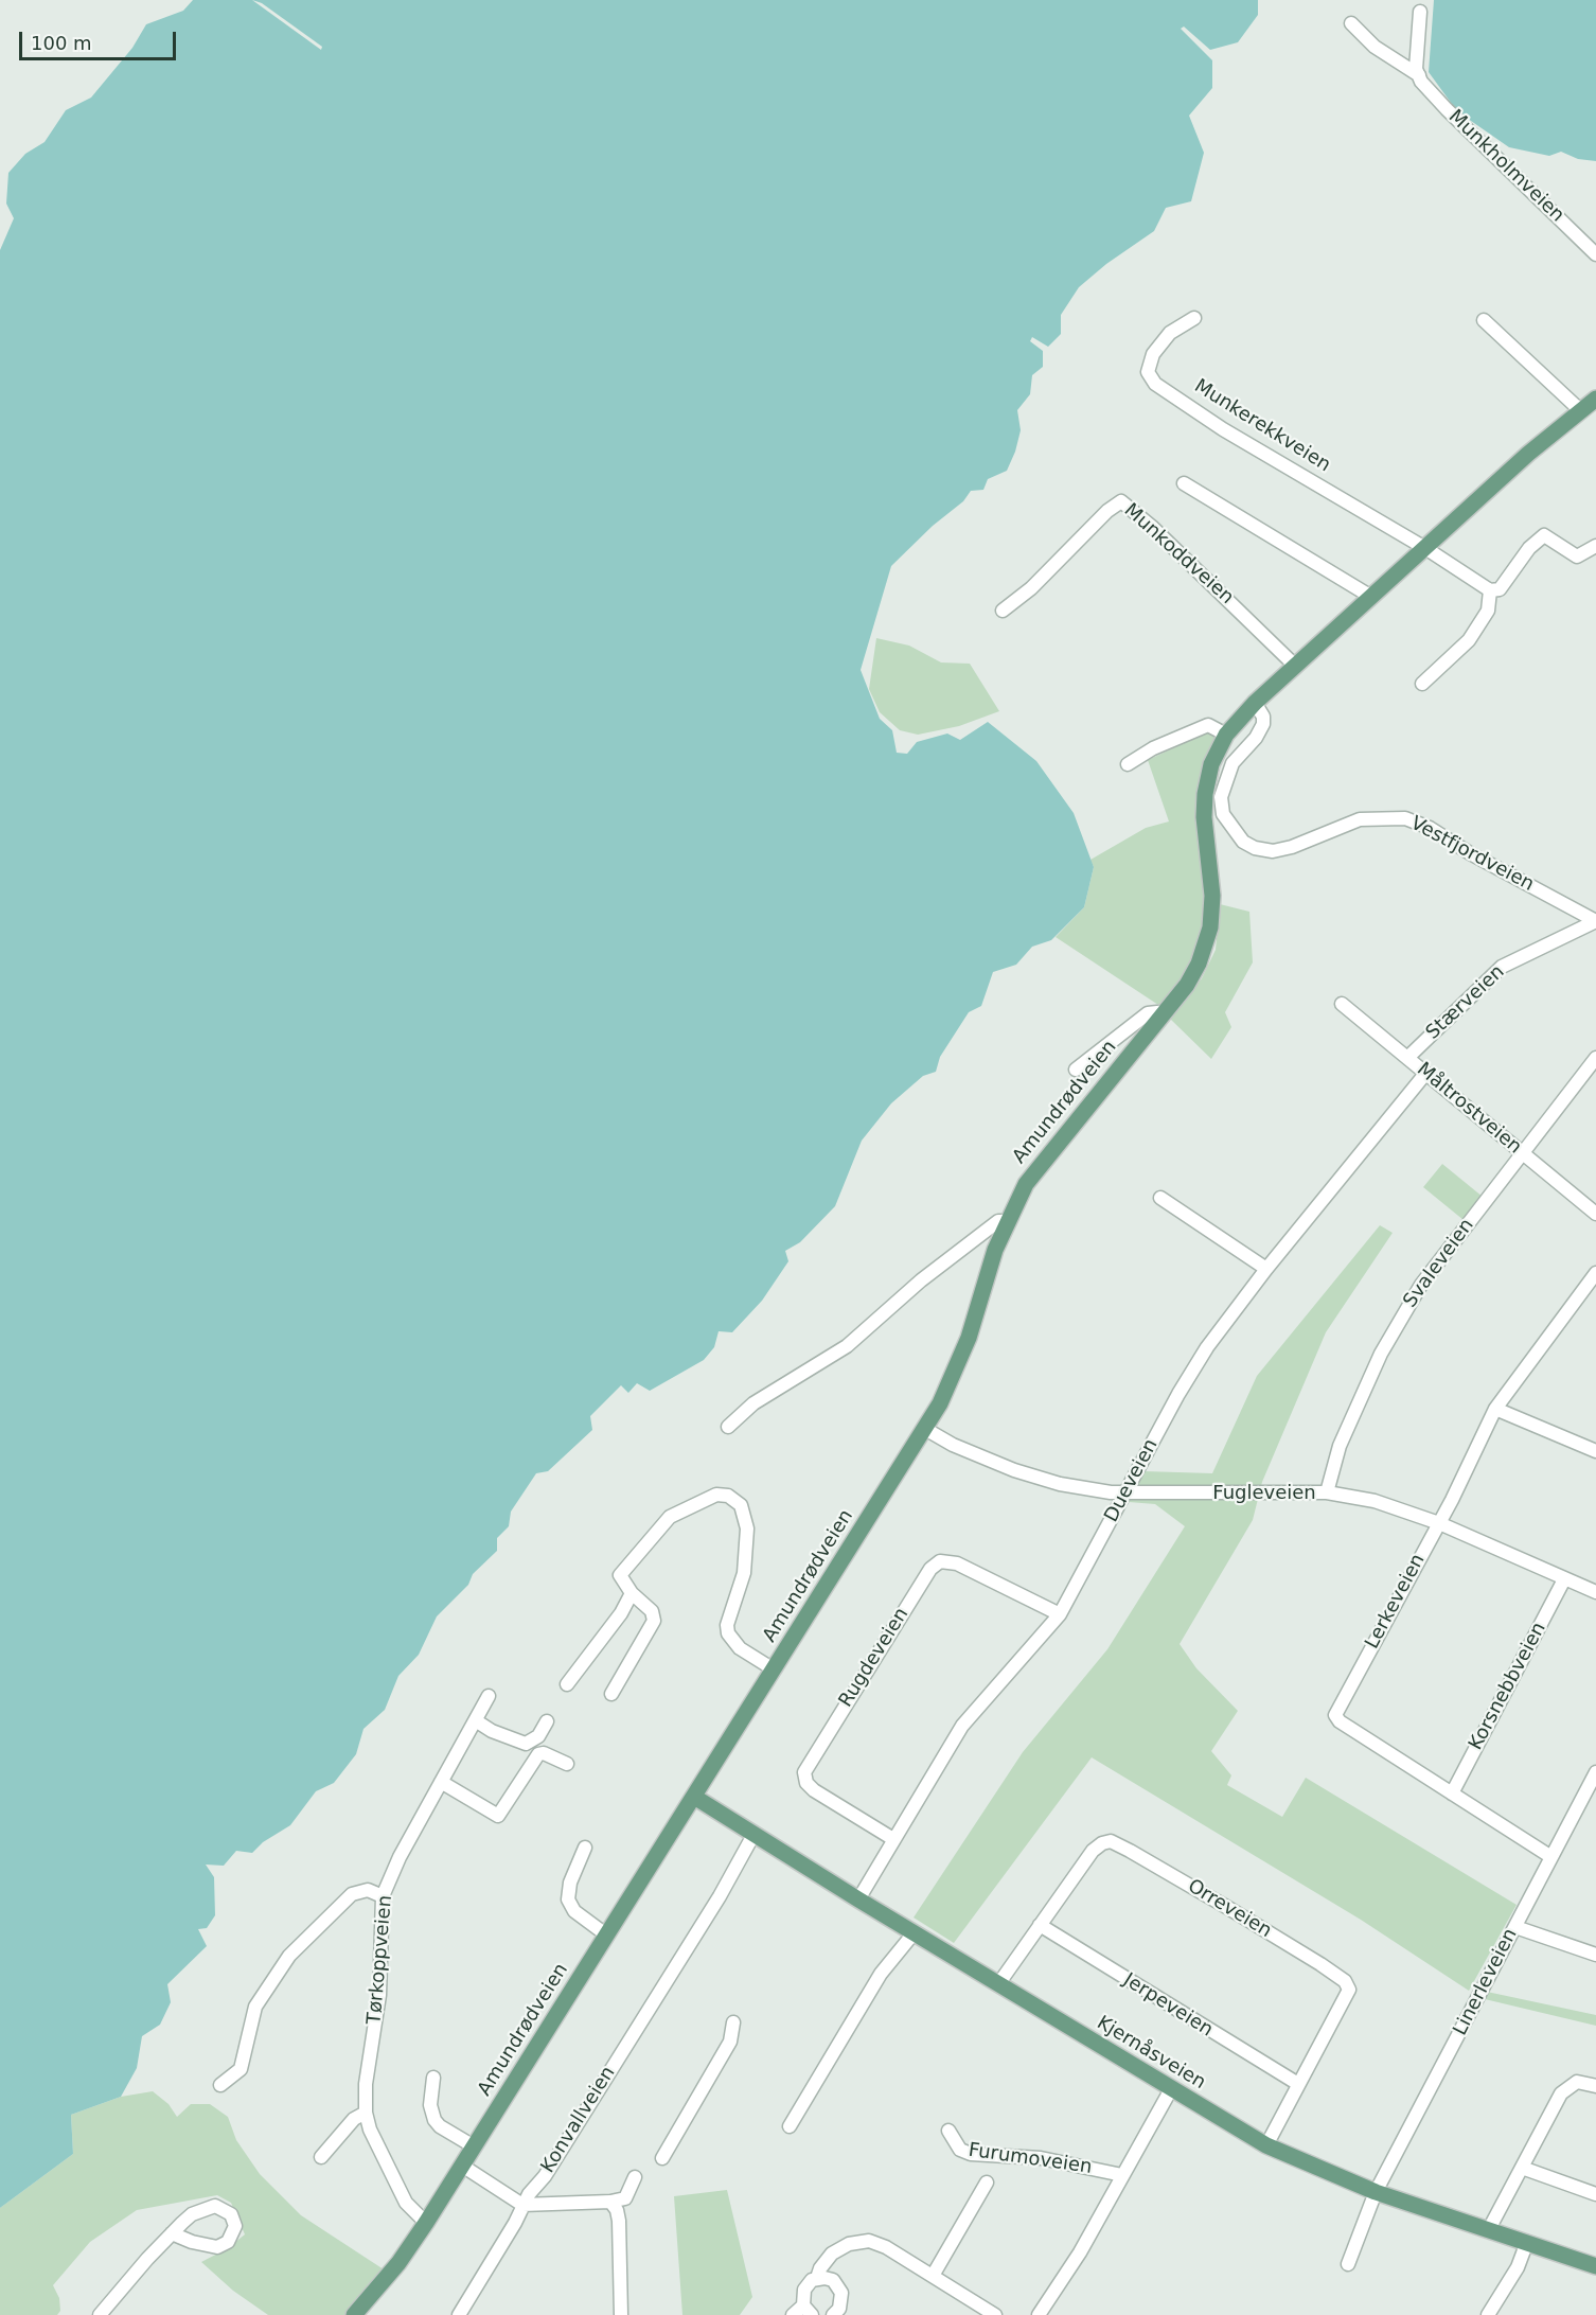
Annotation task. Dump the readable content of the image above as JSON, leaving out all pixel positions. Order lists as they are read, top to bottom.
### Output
{
  "streets": {
    "main road": ["Amundrødveien", "Kjernåsveien"],
    "street": [
      "Munkholmveien",
      "Munkerekkveien",
      "Munkoddveien",
      "Vestfjordveien",
      "Stærveien",
      "Måltrostveien",
      "Svaleveien",
      "Dueveien",
      "Fugleveien",
      "Lerkeveien",
      "Rugdeveien",
      "Korsnebbveien",
      "Orreveien",
      "Tørkoppveien",
      "Linerleveien",
      "Jerpeveien",
      "Konvallveien",
      "Furumoveien"
    ]
  },
  "crossings": [
    ["Vestfjordveien", "Stærveien"],
    ["Vestfjordveien", "Amundrødveien"],
    ["Stærveien", "Måltrostveien"],
    ["Amundrødveien", "Fugleveien"],
    ["Amundrødveien", "Tørkoppveien"],
    ["Amundrødveien", "Kjernåsveien"],
    ["Måltrostveien", "Svaleveien"],
    ["Måltrostveien", "Dueveien"],
    ["Svaleveien", "Fugleveien"],
    ["Dueveien", "Fugleveien"],
    ["Dueveien", "Rugdeveien"],
    ["Dueveien", "Kjernåsveien"],
    ["Fugleveien", "Lerkeveien"],
    ["Fugleveien", "Korsnebbveien"],
    ["Lerkeveien", "Korsnebbveien"],
    ["Lerkeveien", "Linerleveien"],
    ["Orreveien", "Jerpeveien"],
    ["Orreveien", "Kjernåsveien"],
    ["Linerleveien", "Kjernåsveien"],
    ["Kjernåsveien", "Konvallveien"],
    ["Kjernåsveien", "Furumoveien"]
  ],
  "scale_bar": "100 m"
}
